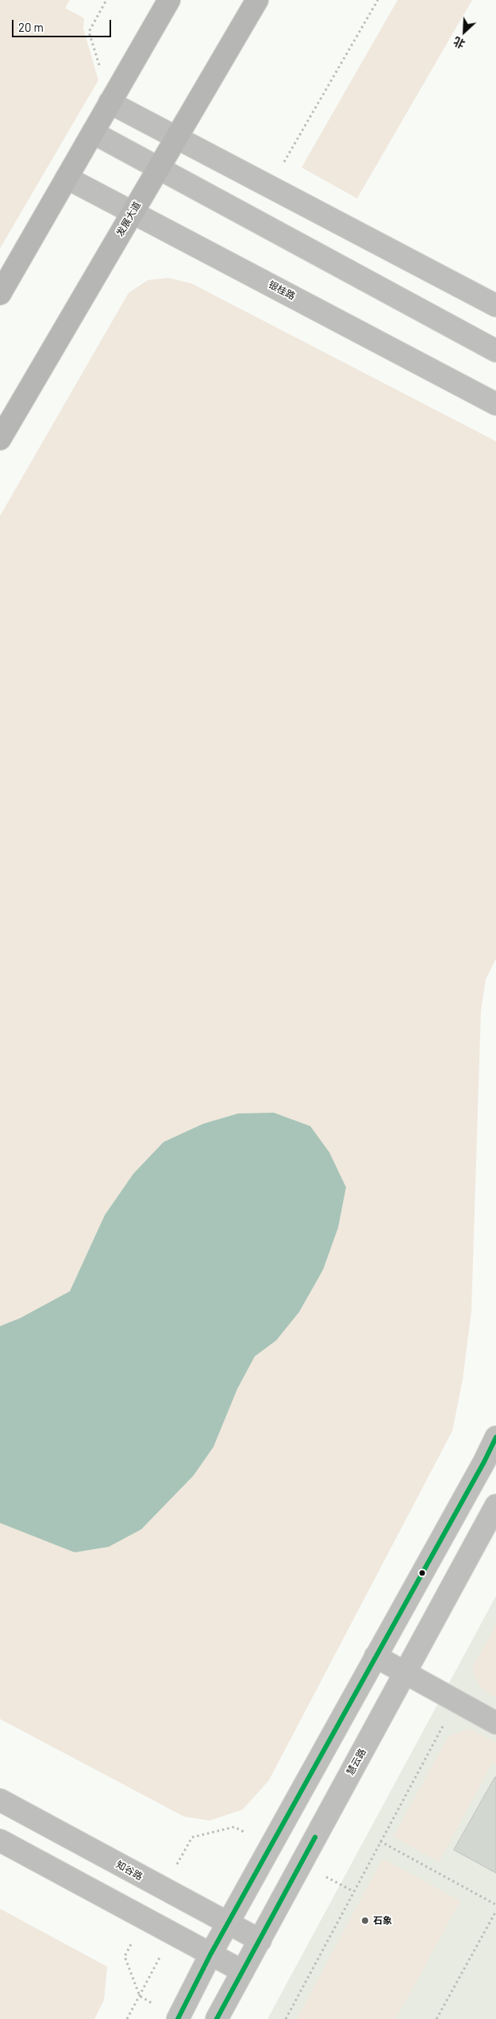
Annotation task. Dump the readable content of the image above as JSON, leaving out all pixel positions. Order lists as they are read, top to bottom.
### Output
{
  "streets": {
    "main road": ["发展大道"],
    "street": ["银桂路", "慧云路", "知谷路"]
  },
  "crossings": [
    ["发展大道", "银桂路"],
    ["慧云路", "知谷路"]
  ],
  "places": ["石象"],
  "scale_bar": "20 m",
  "north": "bottom left"
}
